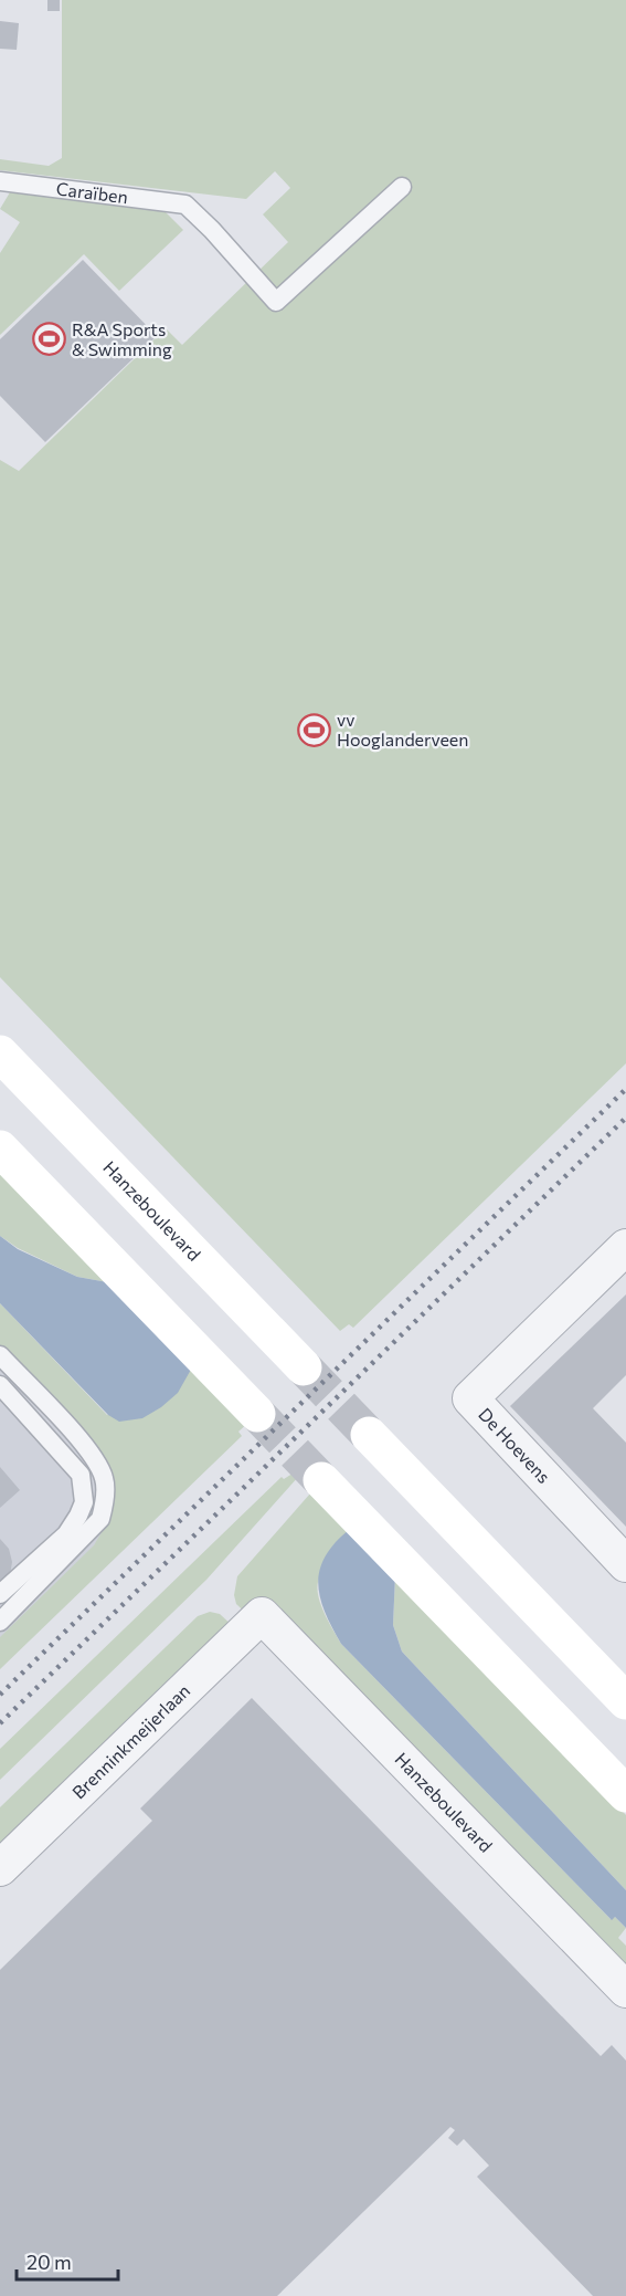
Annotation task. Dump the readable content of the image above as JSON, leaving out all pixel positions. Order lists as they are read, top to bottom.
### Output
{
  "streets": {
    "main road": ["Hanzeboulevard"],
    "street": ["De Hoevens", "Brenninkmeijerlaan"],
    "lane": ["Caraïben"]
  },
  "crossings": [
    ["Hanzeboulevard", "Brenninkmeijerlaan"]
  ],
  "places": {
    "sports": ["R&A Sports & Swimming", "vv Hooglanderveen"]
  },
  "scale_bar": "20 m"
}
